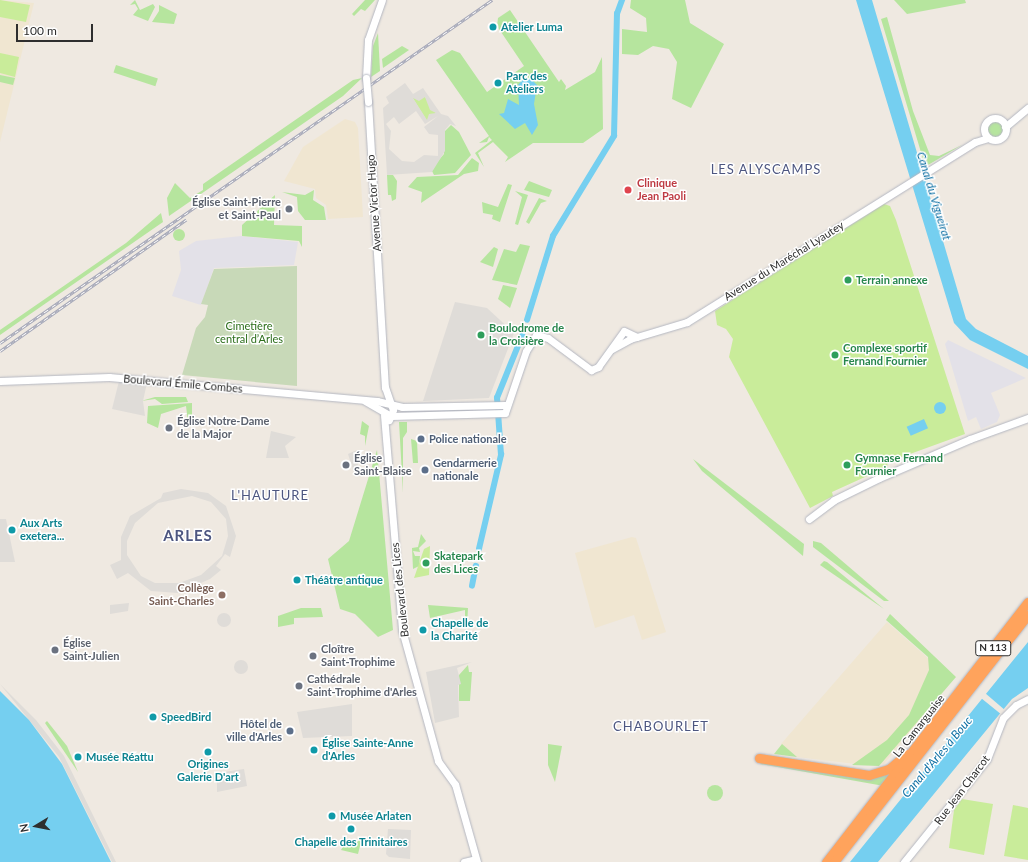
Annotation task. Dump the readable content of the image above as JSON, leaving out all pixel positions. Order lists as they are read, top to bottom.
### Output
{
  "streets": {
    "highway": ["N 113", "La Camarguaise"],
    "main road": [
      "Avenue Victor Hugo",
      "Avenue du Maréchal Lyautey",
      "Boulevard Émile Combes",
      "Boulevard des Lices",
      "Rue Jean Charcot"
    ]
  },
  "crossings": [
    ["Avenue Victor Hugo", "Boulevard Émile Combes"],
    ["Avenue Victor Hugo", "Boulevard des Lices"]
  ],
  "districts": [
    "LES ALYSCAMPS",
    "L'HAUTURE",
    "ARLES",
    "CHABOURLET"
  ],
  "water": ["Canal du Vigueirat", "Canal d'Arles à Bouc"],
  "parks": ["Cimetière central d’Arles"],
  "places": [
    "Atelier Luma",
    "Parc des Ateliers",
    "Clinique Jean Paoli",
    "Église Saint-Pierre et Saint-Paul",
    "Terrain annexe",
    "Boulodrome de la Croisière",
    "Complexe sportif Fernand Fournier",
    "Église Notre-Dame de la Major",
    "Police nationale",
    "Église Saint-Blaise",
    "Gymnase Fernand Fournier",
    "Gendarmerie nationale",
    "Aux Arts exetera...",
    "Skatepark des Lices",
    "Théâtre antique",
    "Collège Saint-Charles",
    "Chapelle de la Charité",
    "Église Saint-Julien",
    "Cloître Saint-Trophime",
    "Cathédrale Saint-Trophime d'Arles",
    "SpeedBird",
    "Hôtel de ville d'Arles",
    "Église Sainte-Anne d'Arles",
    "Origines Galerie D'art",
    "Musée Réattu",
    "Musée Arlaten",
    "Chapelle des Trinitaires"
  ],
  "scale_bar": "100 m",
  "north": "left"
}
